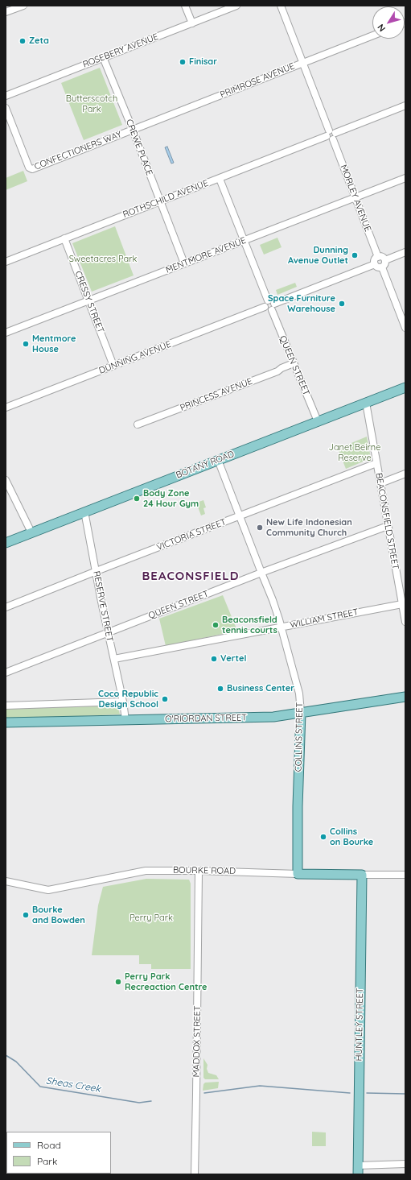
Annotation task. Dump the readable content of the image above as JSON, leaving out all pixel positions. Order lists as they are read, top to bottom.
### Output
{
  "streets": {
    "main road": [
      "BOTANY ROAD",
      "O'RIORDAN STREET",
      "COLLINS STREET",
      "BOURKE ROAD",
      "HUNTLEY STREET"
    ],
    "street": [
      "ROSEBERY AVENUE",
      "PRIMROSE AVENUE",
      "CREWE PLACE",
      "CONFECTIONERS WAY",
      "MORLEY AVENUE",
      "ROTHSCHILD AVENUE",
      "MENTMORE AVENUE",
      "CRESSY STREET",
      "DUNNING AVENUE",
      "QUEEN STREET",
      "PRINCESS AVENUE",
      "BEACONSFIELD STREET",
      "VICTORIA STREET",
      "RESERVE STREET",
      "WILLIAM STREET",
      "MADDOX STREET"
    ]
  },
  "crossings": [
    ["ROSEBERY AVENUE", "CREWE PLACE"],
    ["PRIMROSE AVENUE", "CREWE PLACE"],
    ["PRIMROSE AVENUE", "CONFECTIONERS WAY"],
    ["PRIMROSE AVENUE", "MORLEY AVENUE"],
    ["CREWE PLACE", "CONFECTIONERS WAY"],
    ["CREWE PLACE", "ROTHSCHILD AVENUE"],
    ["CREWE PLACE", "MENTMORE AVENUE"],
    ["MORLEY AVENUE", "ROTHSCHILD AVENUE"],
    ["MORLEY AVENUE", "MENTMORE AVENUE"],
    ["ROTHSCHILD AVENUE", "CRESSY STREET"],
    ["MENTMORE AVENUE", "CRESSY STREET"],
    ["CRESSY STREET", "DUNNING AVENUE"],
    ["DUNNING AVENUE", "QUEEN STREET"],
    ["QUEEN STREET", "PRINCESS AVENUE"],
    ["QUEEN STREET", "BOTANY ROAD"],
    ["QUEEN STREET", "BEACONSFIELD STREET"],
    ["QUEEN STREET", "RESERVE STREET"],
    ["QUEEN STREET", "COLLINS STREET"],
    ["BOTANY ROAD", "BEACONSFIELD STREET"],
    ["BOTANY ROAD", "RESERVE STREET"],
    ["BOTANY ROAD", "COLLINS STREET"],
    ["BEACONSFIELD STREET", "VICTORIA STREET"],
    ["BEACONSFIELD STREET", "WILLIAM STREET"],
    ["VICTORIA STREET", "RESERVE STREET"],
    ["VICTORIA STREET", "COLLINS STREET"],
    ["RESERVE STREET", "WILLIAM STREET"],
    ["RESERVE STREET", "O'RIORDAN STREET"],
    ["WILLIAM STREET", "COLLINS STREET"],
    ["O'RIORDAN STREET", "COLLINS STREET"],
    ["COLLINS STREET", "BOURKE ROAD"],
    ["BOURKE ROAD", "HUNTLEY STREET"],
    ["BOURKE ROAD", "MADDOX STREET"]
  ],
  "districts": ["BEACONSFIELD"],
  "water": ["Sheas Creek"],
  "parks": [
    "Butterscotch Park",
    "Sweetacres Park",
    "Janet Beirne Reserve",
    "Perry Park"
  ],
  "places": [
    "Zeta",
    "Finisar",
    "Dunning Avenue Outlet",
    "Space Furniture Warehouse",
    "Mentmore House",
    "Body Zone 24 Hour Gym",
    "New Life Indonesian Community Church",
    "Beaconsfield tennis courts",
    "Vertel",
    "Business Center",
    "Coco Republic Design School",
    "Collins on Bourke",
    "Bourke and Bowden",
    "Perry Park Recreaction Centre"
  ],
  "legend": ["Road", "Park"],
  "north": "bottom left"
}
